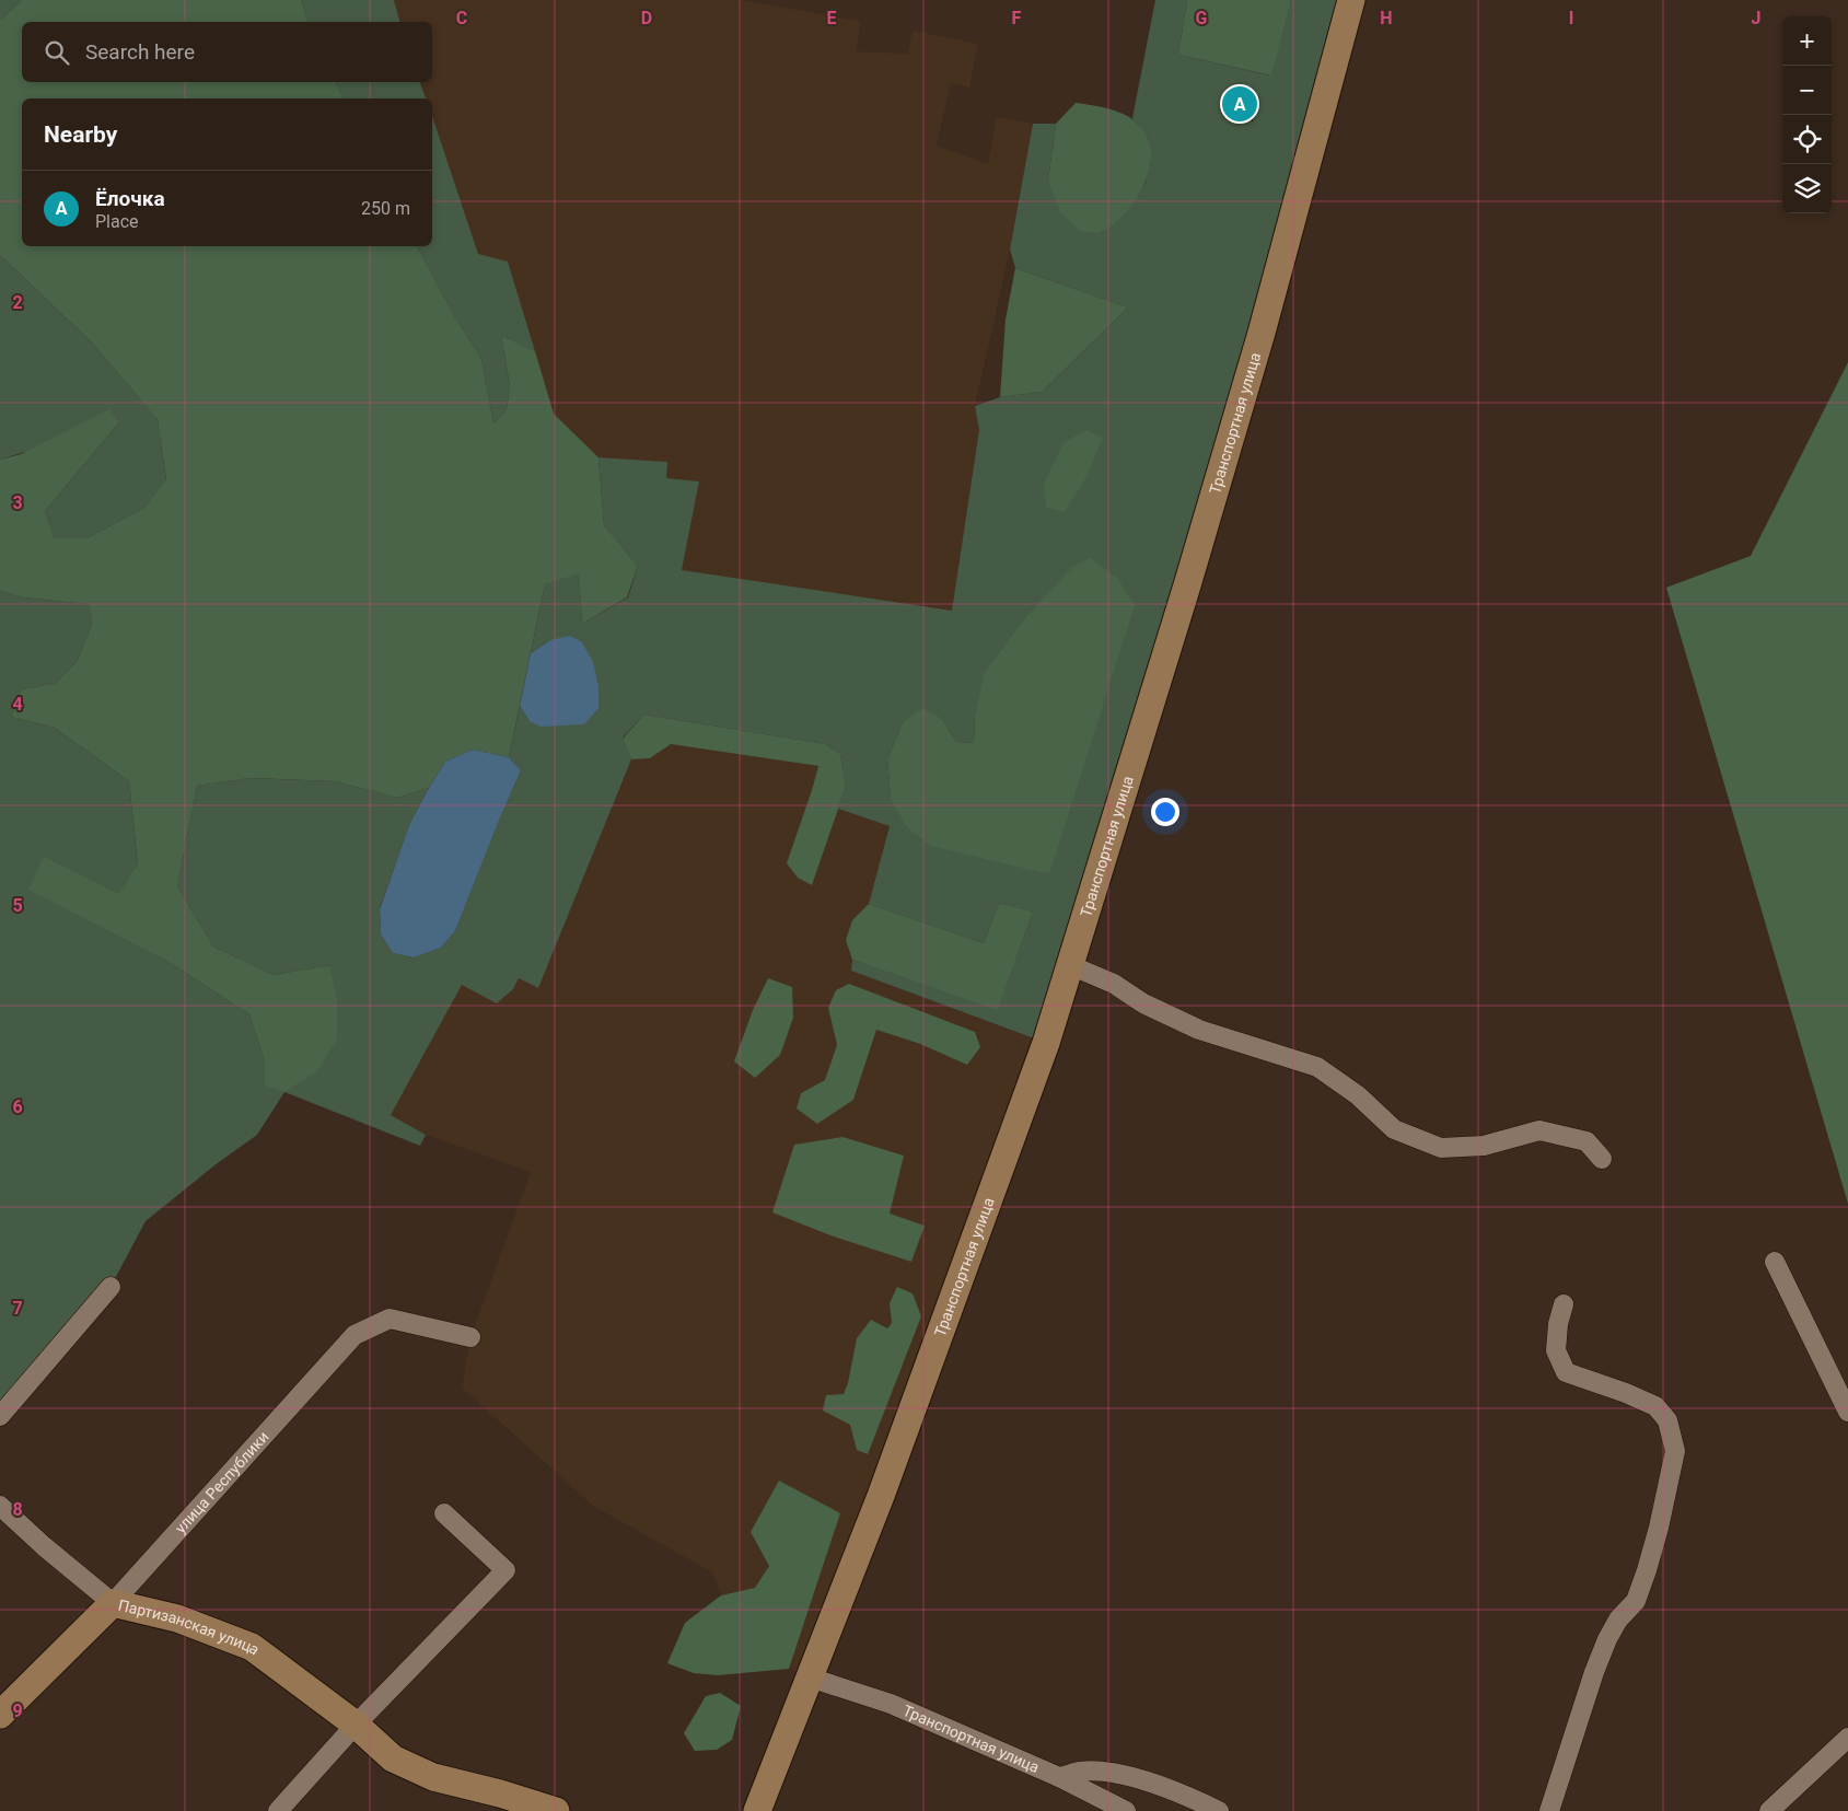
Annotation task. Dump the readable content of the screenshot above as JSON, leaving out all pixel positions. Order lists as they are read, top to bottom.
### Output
{
  "streets": {
    "main road": ["Транспортная улица", "улица Республики", "Партизанская улица"]
  },
  "crossings": [
    ["улица Республики", "Партизанская улица"]
  ],
  "page": {
    "map_buttons": ["+", "−"],
    "search": "Search here",
    "pins": "A",
    "heading": "Nearby",
    "list": [
      {
        "mark": "A",
        "name": "Ёлочка",
        "note": "Place",
        "value": "250 m"
      }
    ]
  },
  "grid": {
    "columns": [
      "C",
      "D",
      "E",
      "F",
      "G",
      "H",
      "I",
      "J"
    ],
    "rows": [
      "2",
      "3",
      "4",
      "5",
      "6",
      "7",
      "8",
      "9"
    ]
  }
}
